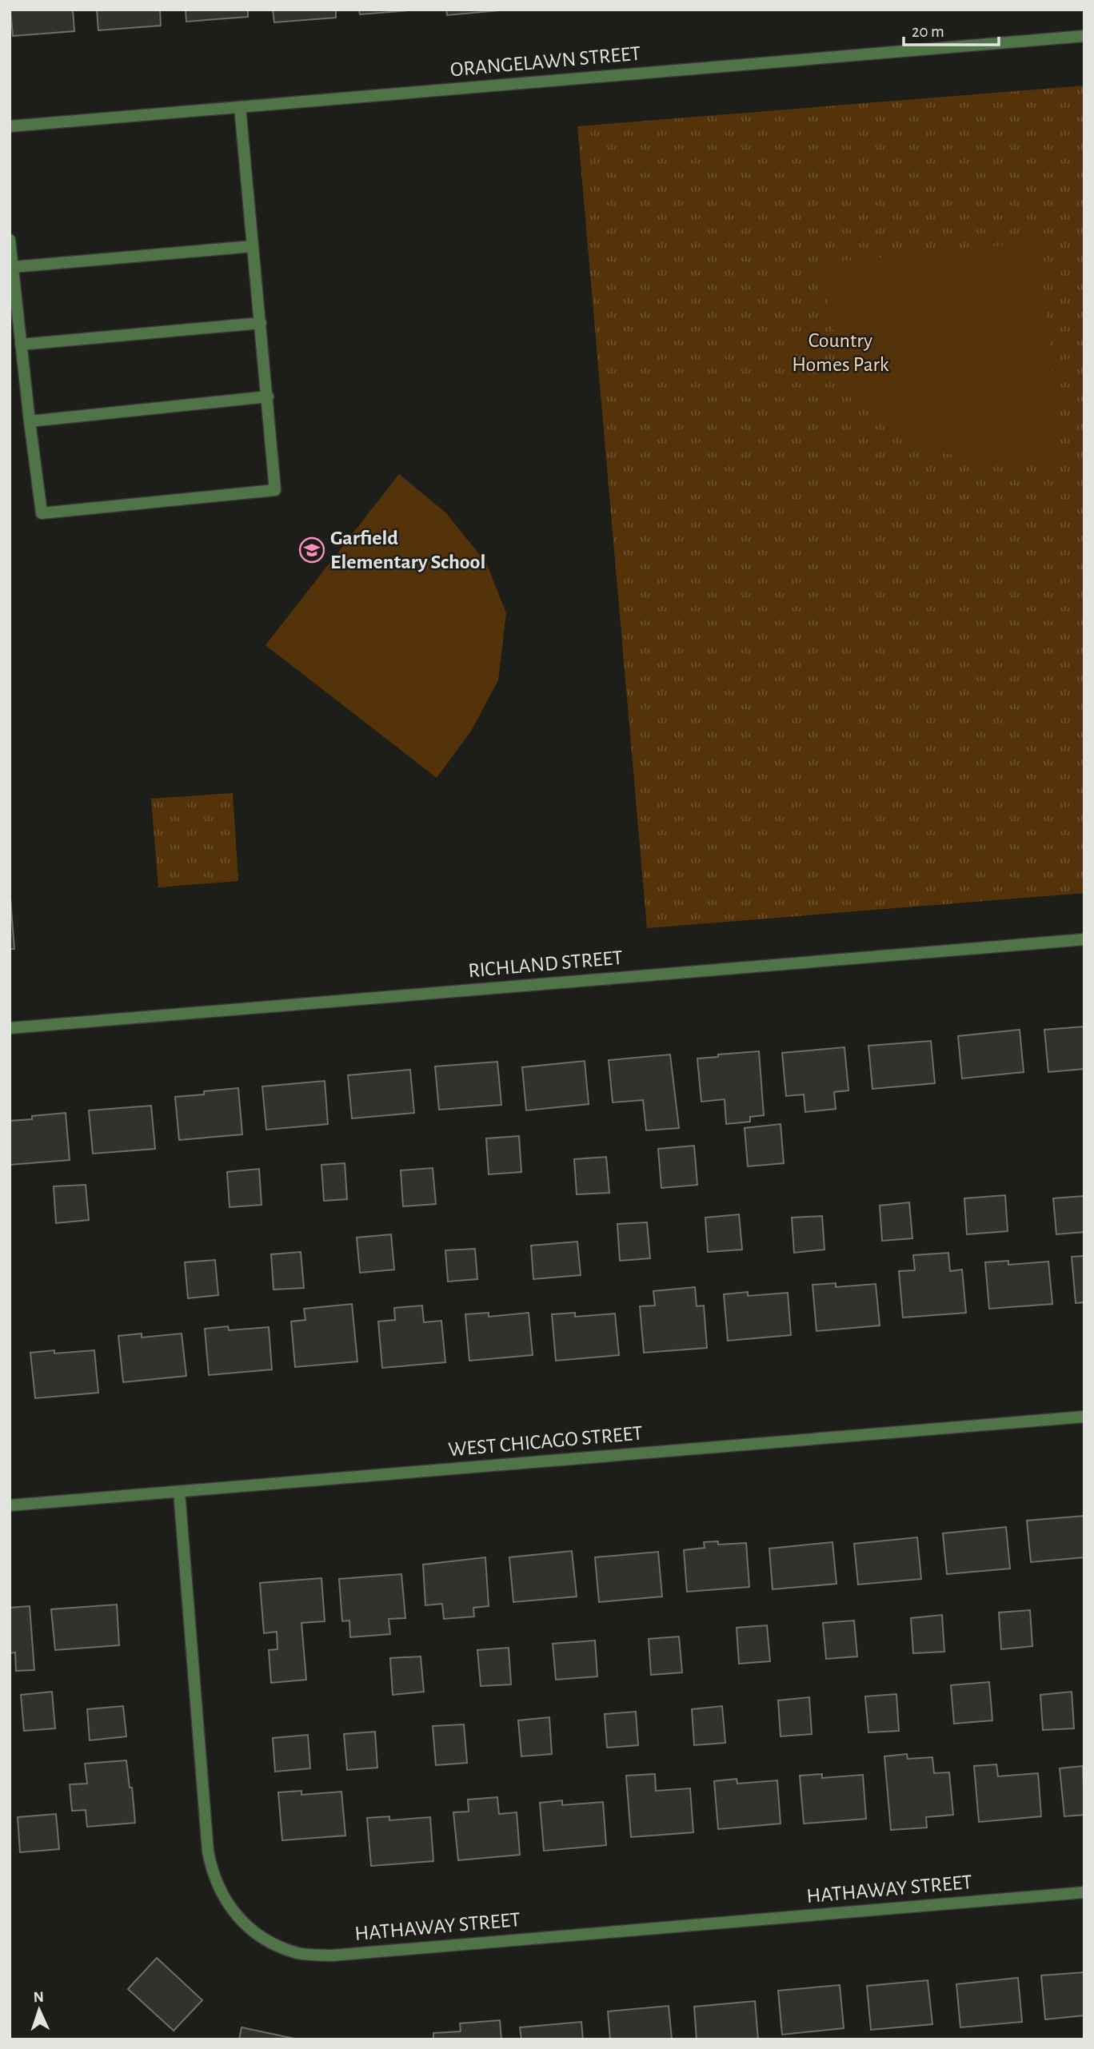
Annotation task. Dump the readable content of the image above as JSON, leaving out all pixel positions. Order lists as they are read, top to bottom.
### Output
{
  "streets": {
    "street": [
      "ORANGELAWN STREET",
      "RICHLAND STREET",
      "WEST CHICAGO STREET",
      "HATHAWAY STREET"
    ]
  },
  "crossings": [
    ["WEST CHICAGO STREET", "HATHAWAY STREET"]
  ],
  "parks": ["Country Homes Park"],
  "places": {
    "school or university": ["Garfield Elementary School"]
  },
  "scale_bar": "20 m",
  "north": "top"
}
